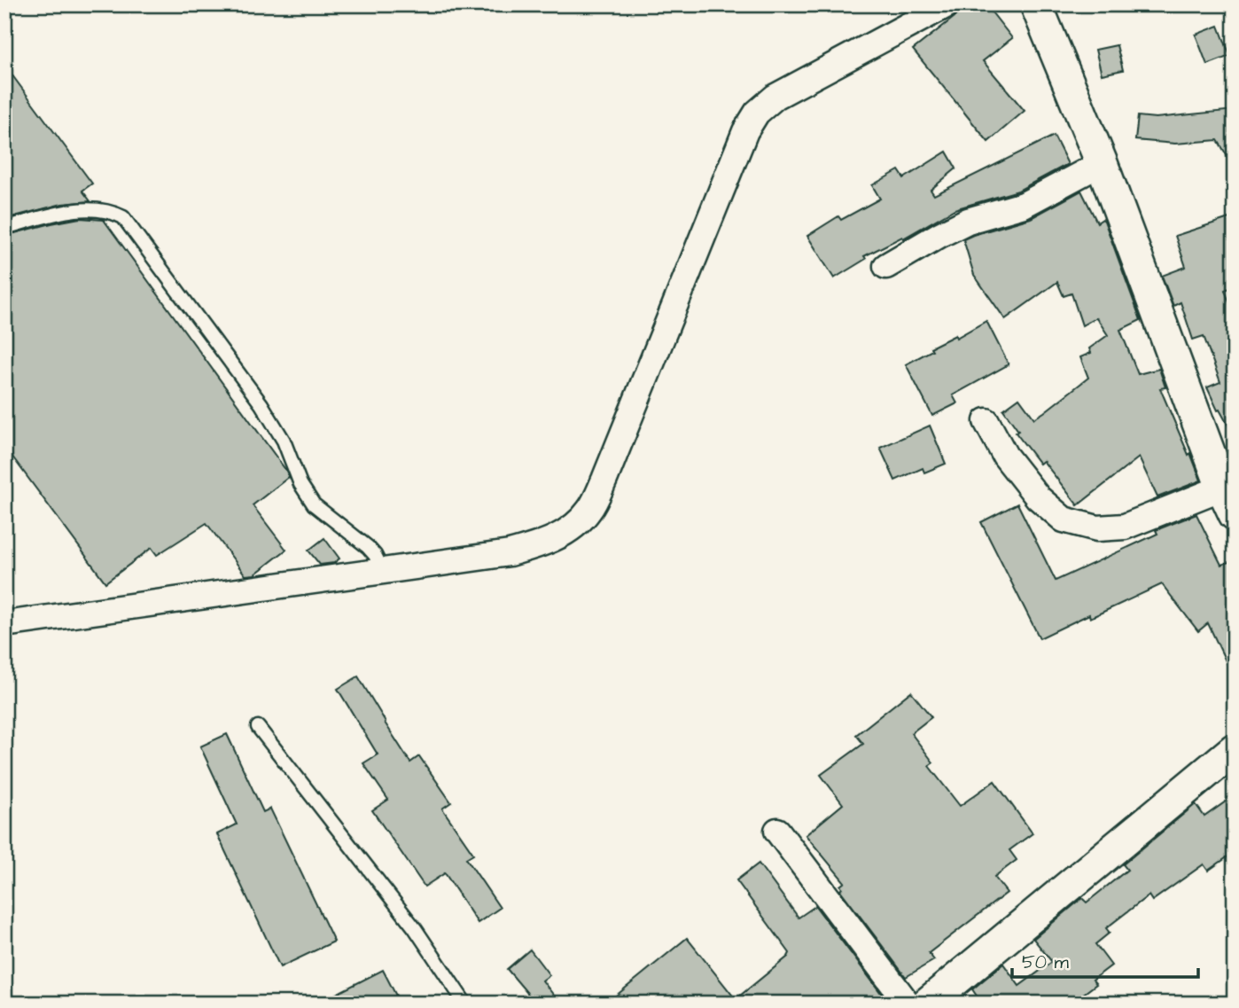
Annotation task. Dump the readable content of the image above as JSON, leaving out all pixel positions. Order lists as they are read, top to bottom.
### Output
{
  "scale_bar": "50 m"
}
